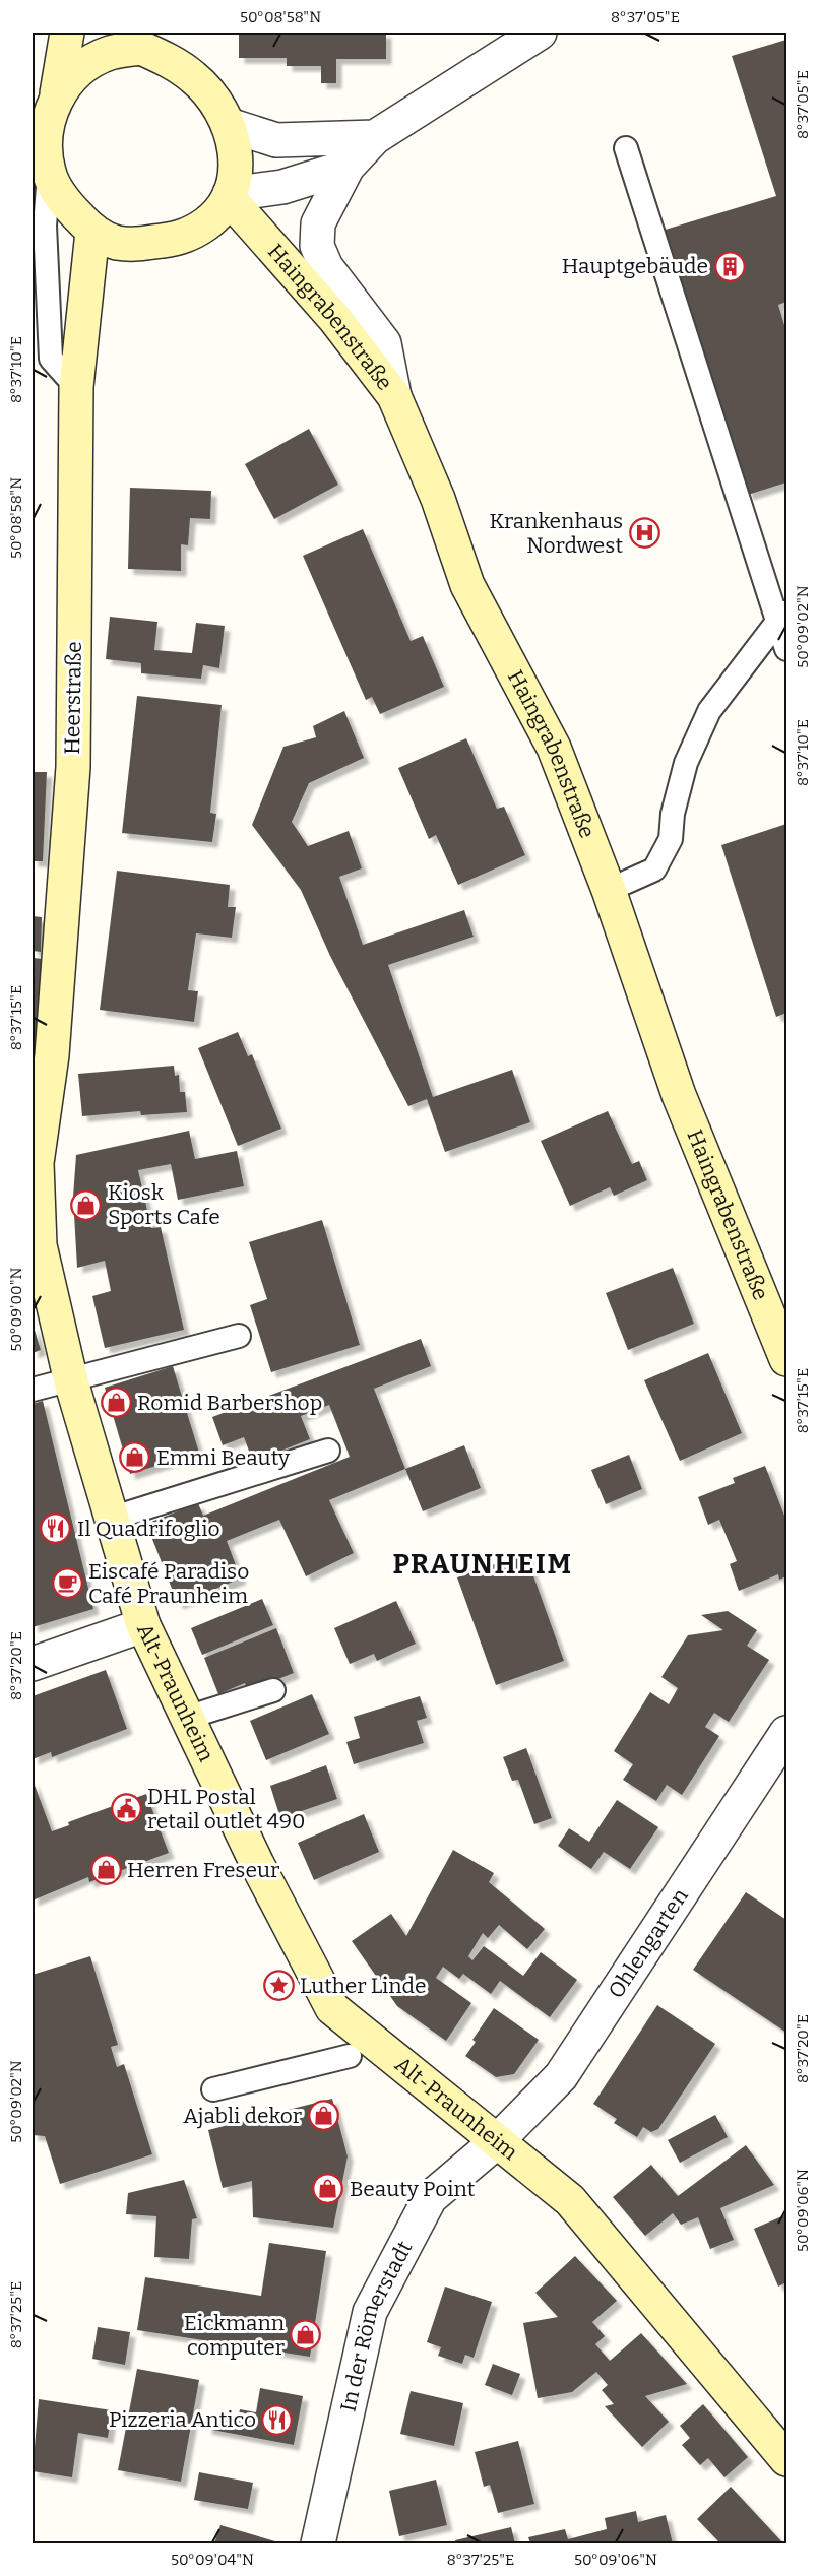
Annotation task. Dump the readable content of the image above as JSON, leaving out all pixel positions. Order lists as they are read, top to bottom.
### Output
{
  "streets": {
    "main road": ["Haingrabenstraße", "Heerstraße", "Alt-Praunheim"],
    "street": ["Ohlengarten", "In der Römerstadt"]
  },
  "crossings": [
    ["Haingrabenstraße", "Heerstraße"],
    ["Heerstraße", "Alt-Praunheim"],
    ["Alt-Praunheim", "Ohlengarten"],
    ["Alt-Praunheim", "In der Römerstadt"],
    ["Ohlengarten", "In der Römerstadt"]
  ],
  "districts": ["PRAUNHEIM"],
  "places": {
    "building": ["Hauptgebäude"],
    "hospital": ["Krankenhaus Nordwest"],
    "shop": [
      "Kiosk Sports Cafe",
      "Romid Barbershop",
      "Emmi Beauty",
      "Herren Freseur",
      "Ajabli dekor",
      "Beauty Point",
      "Eickmann computer"
    ],
    "restaurant": ["Il Quadrifoglio", "Pizzeria Antico"],
    "cafe": ["Eiscafé Paradiso Café Praunheim"],
    "public building": ["DHL Postal retail outlet 490"],
    "place": ["Luther Linde"]
  },
  "coordinates": [
    "50°08'58\"N",
    "8°37'05\"E",
    "8°37'10\"E",
    "50°09'02\"N",
    "8°37'15\"E",
    "50°09'00\"N",
    "8°37'20\"E",
    "50°09'06\"N",
    "8°37'25\"E",
    "50°09'04\"N"
  ]
}
